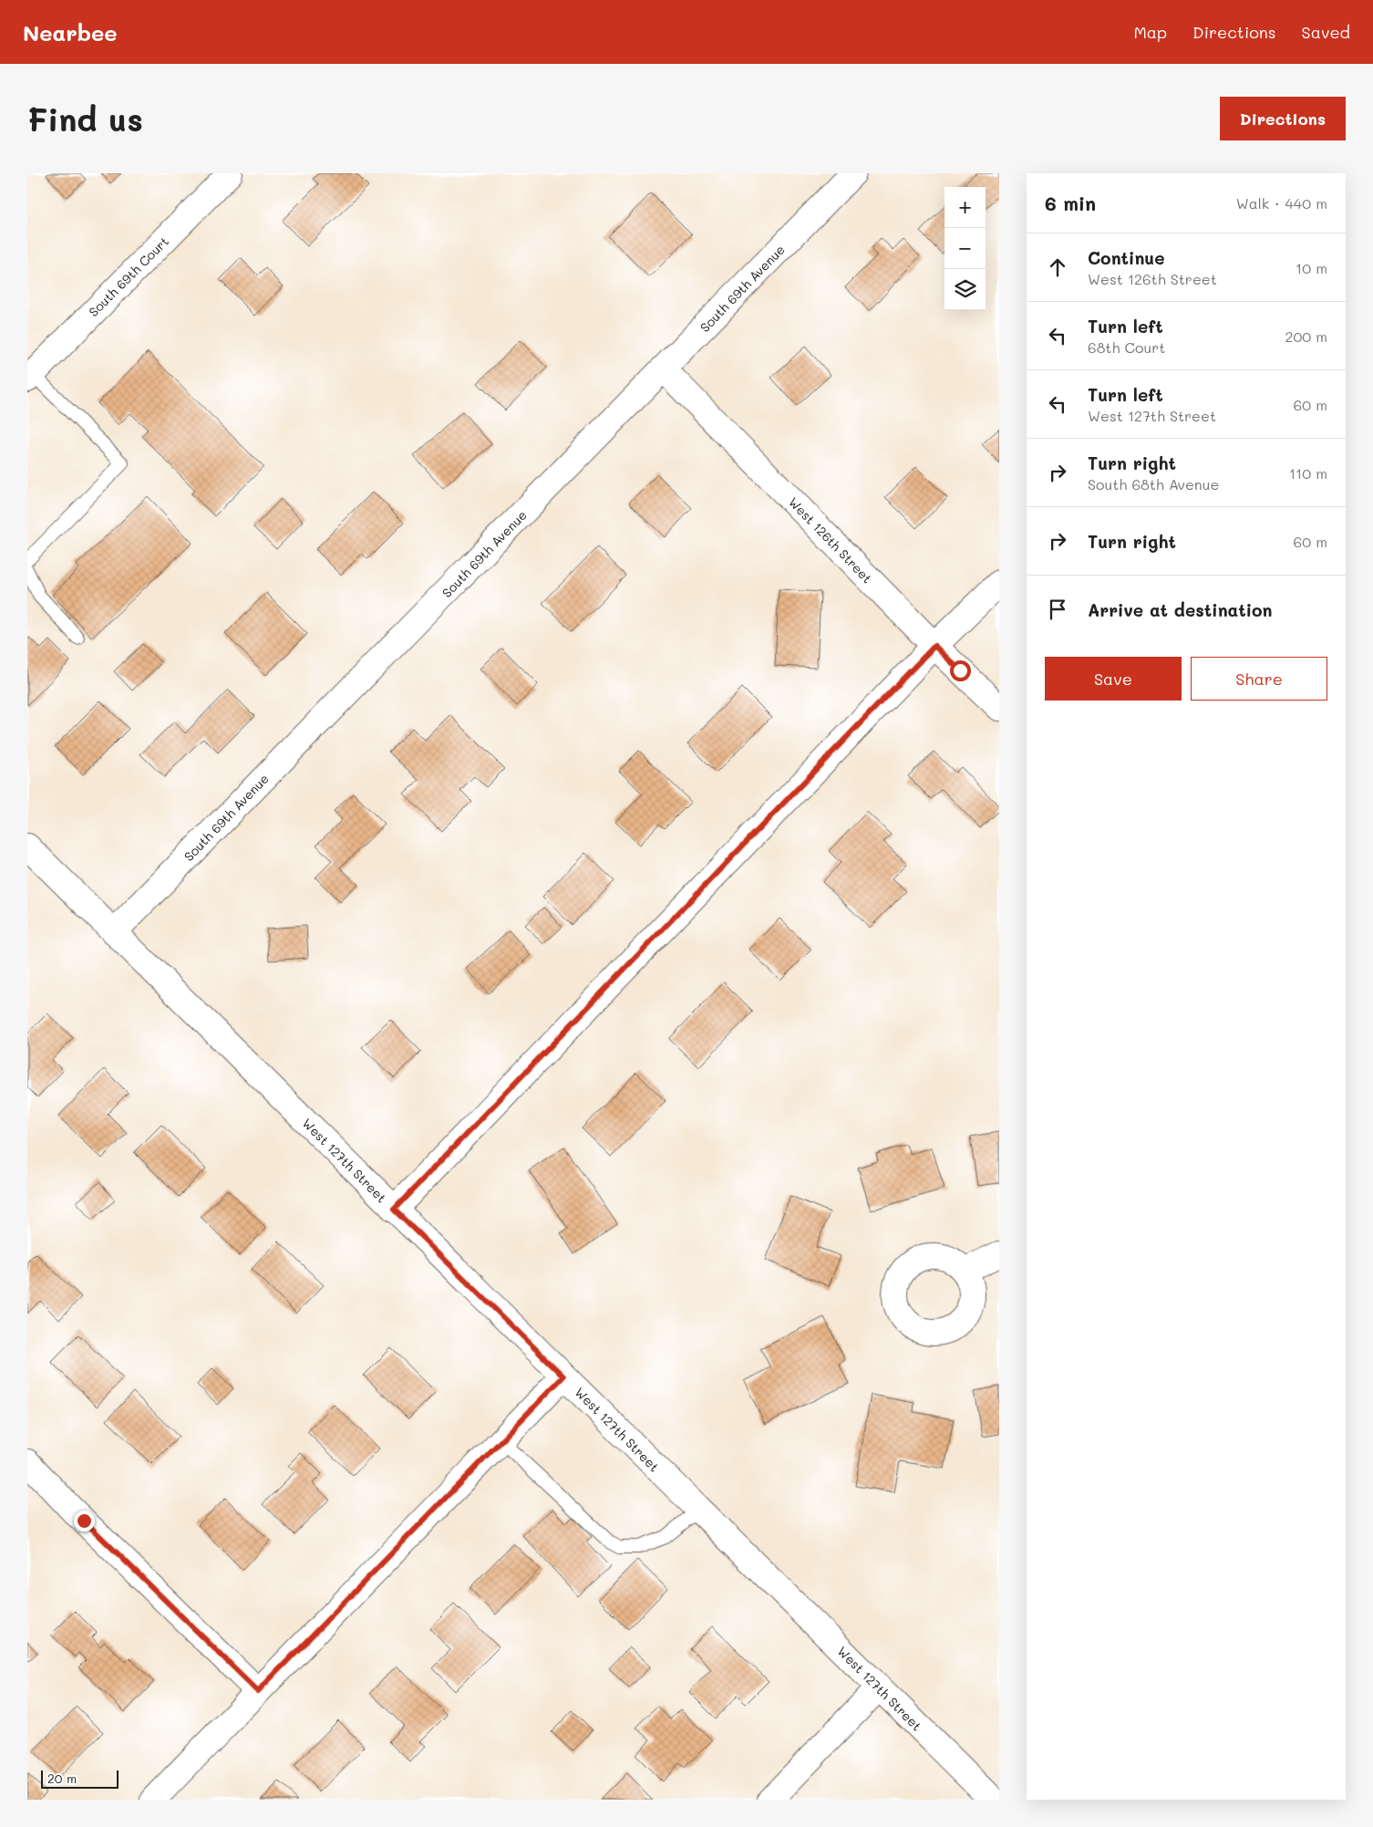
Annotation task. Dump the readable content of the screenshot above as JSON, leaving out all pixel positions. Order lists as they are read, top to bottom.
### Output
{
  "streets": {
    "street": [
      "South 69th Court",
      "South 69th Avenue",
      "West 126th Street",
      "West 127th Street"
    ]
  },
  "crossings": [
    ["South 69th Avenue", "West 126th Street"],
    ["South 69th Avenue", "West 127th Street"]
  ],
  "scale_bar": "20 m",
  "page": {
    "header": "Nearbee",
    "nav": ["Map", "Directions", "Saved"],
    "buttons": [
      "Directions",
      ["Save", "Share"]
    ],
    "title": "Find us",
    "heading": ["6 min", "Walk · 440 m"],
    "map_buttons": ["+", "−"],
    "list": [
      ["Continue", "West 126th Street", "10 m"],
      ["Turn left", "68th Court", "200 m"],
      ["Turn left", "West 127th Street", "60 m"],
      ["Turn right", "South 68th Avenue", "110 m"],
      ["Turn right", "60 m"],
      "Arrive at destination"
    ],
    "scale": "20 m"
  }
}
